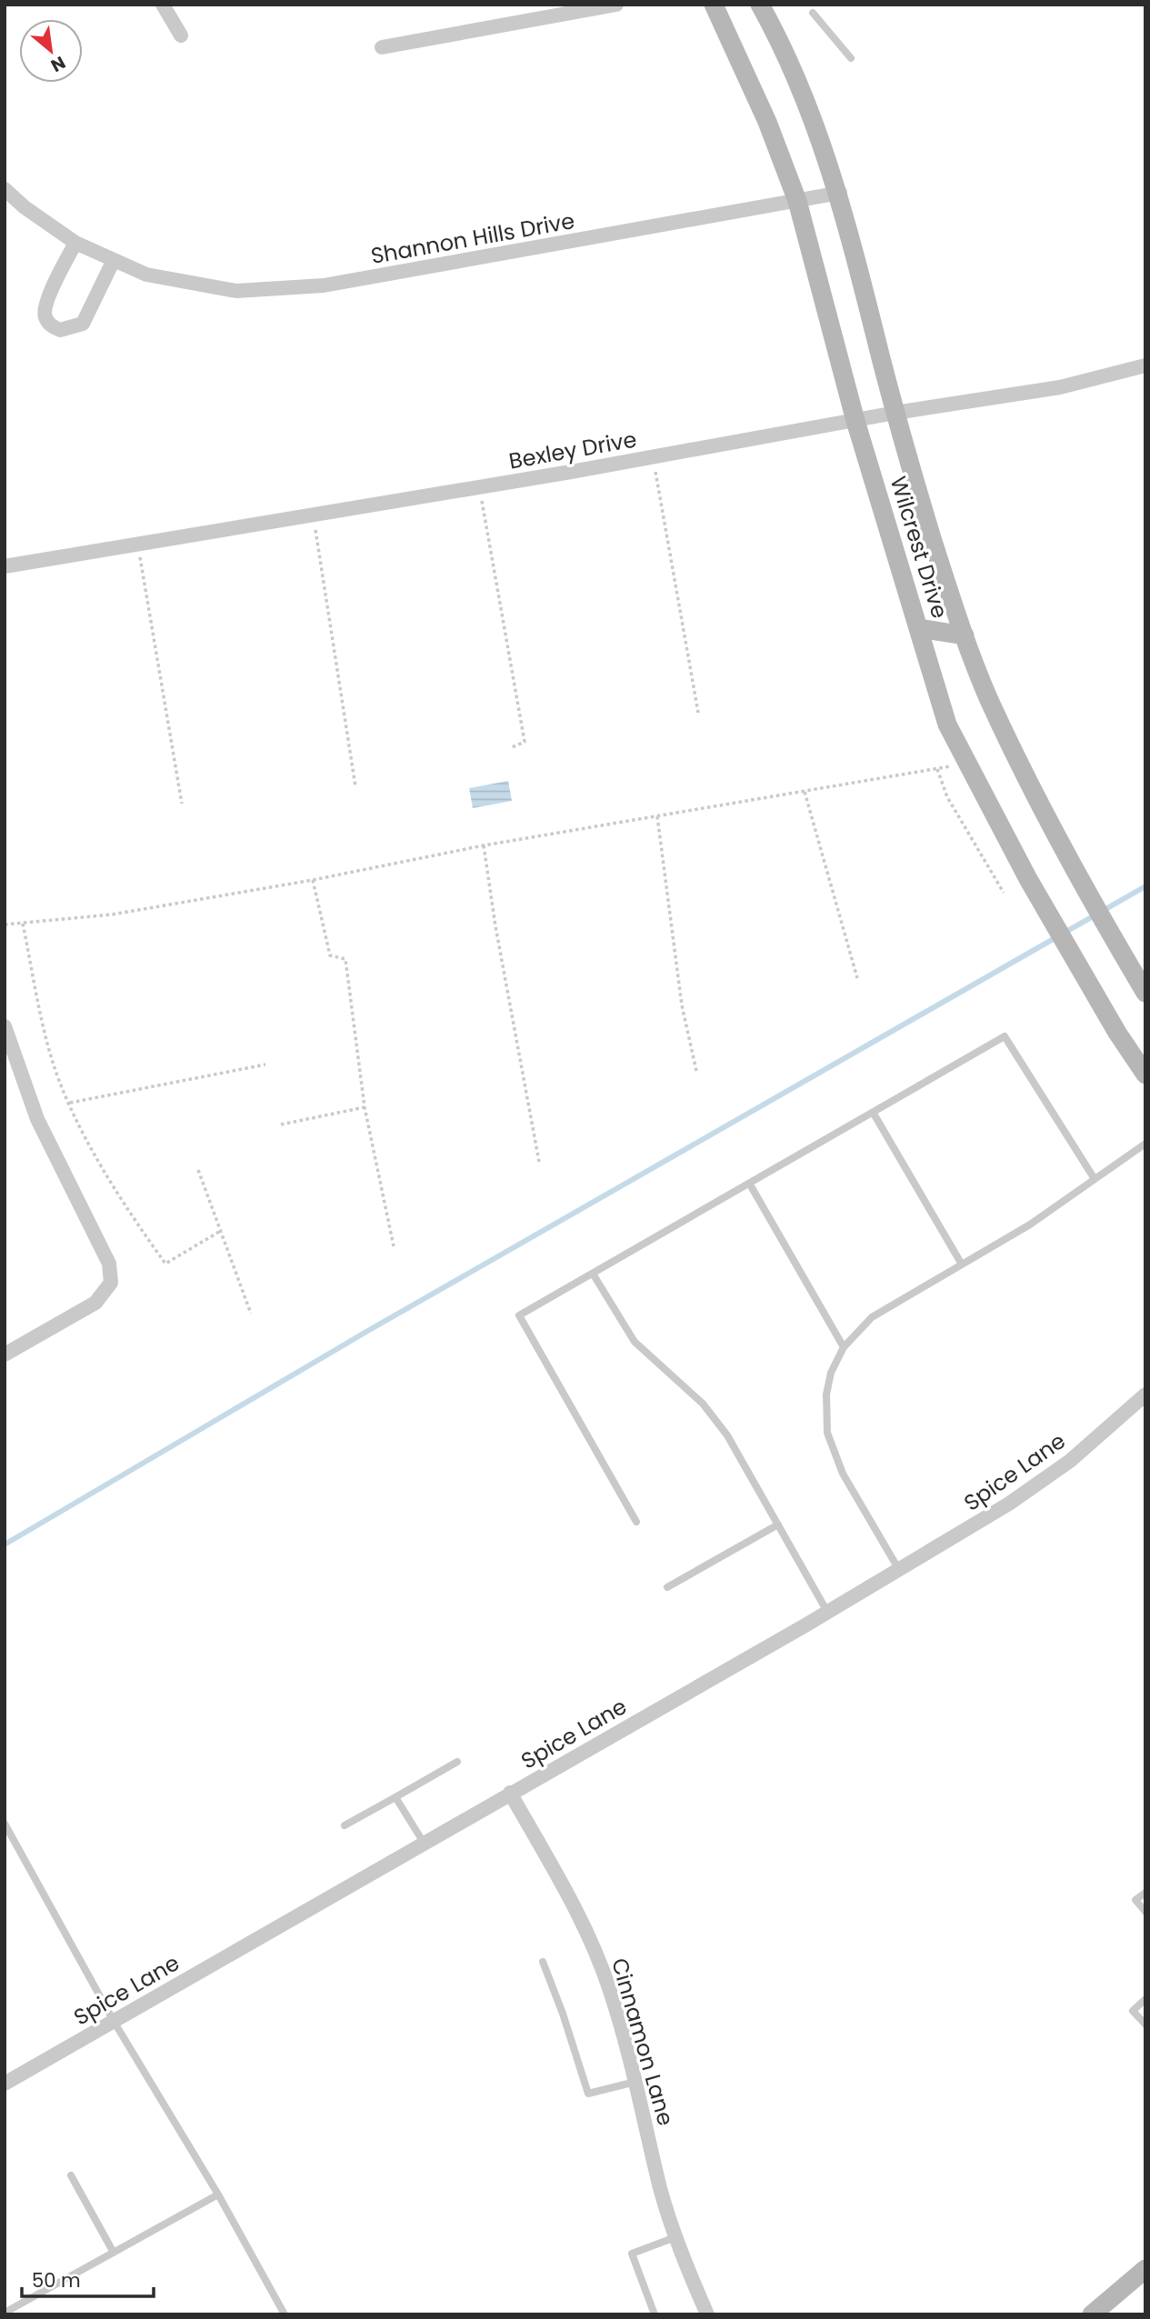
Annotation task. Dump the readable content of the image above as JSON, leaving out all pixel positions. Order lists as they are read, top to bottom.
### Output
{
  "streets": {
    "main road": ["Wilcrest Drive"],
    "street": [
      "Shannon Hills Drive",
      "Bexley Drive",
      "Spice Lane",
      "Cinnamon Lane"
    ]
  },
  "crossings": [
    ["Shannon Hills Drive", "Wilcrest Drive"],
    ["Bexley Drive", "Wilcrest Drive"],
    ["Spice Lane", "Cinnamon Lane"]
  ],
  "scale_bar": "50 m",
  "north": "bottom right"
}
